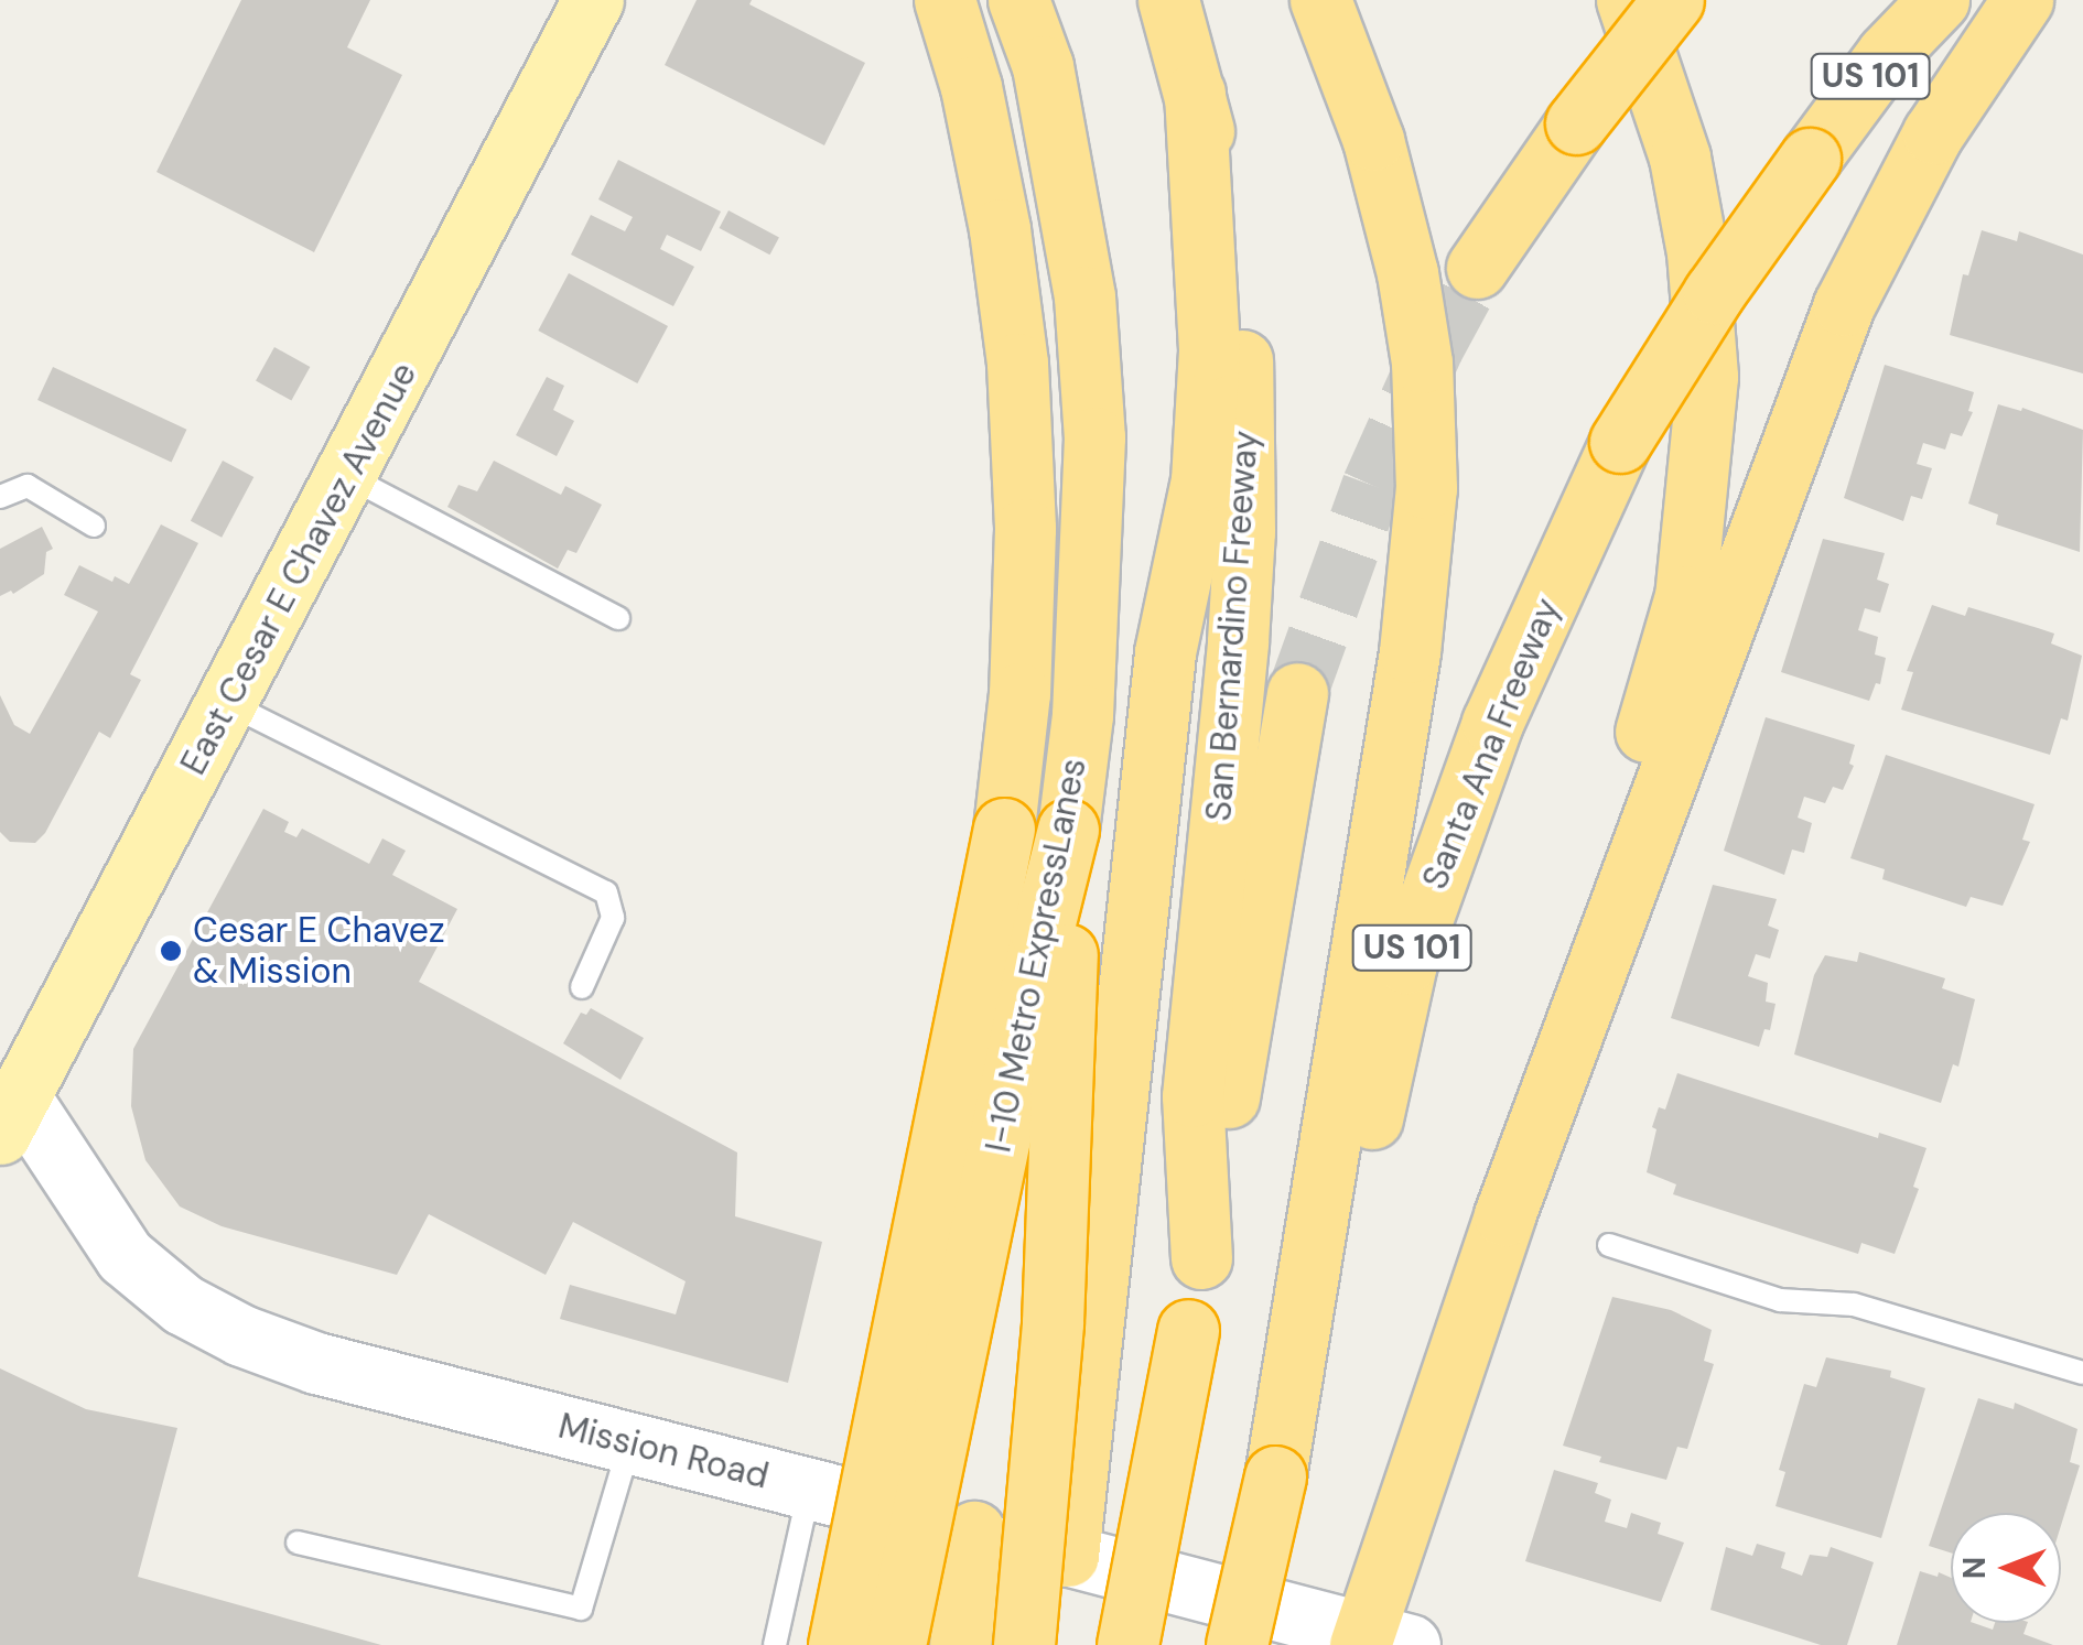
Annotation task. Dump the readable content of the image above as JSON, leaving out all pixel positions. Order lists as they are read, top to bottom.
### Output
{
  "streets": {
    "highway": [
      "US 101",
      "San Bernardino Freeway",
      "Santa Ana Freeway",
      "I-10 Metro ExpressLanes"
    ],
    "main road": ["East Cesar E Chavez Avenue", "Mission Road"]
  },
  "crossings": [
    ["East Cesar E Chavez Avenue", "Mission Road"]
  ],
  "places": ["Cesar E Chavez & Mission"],
  "north": "left"
}
